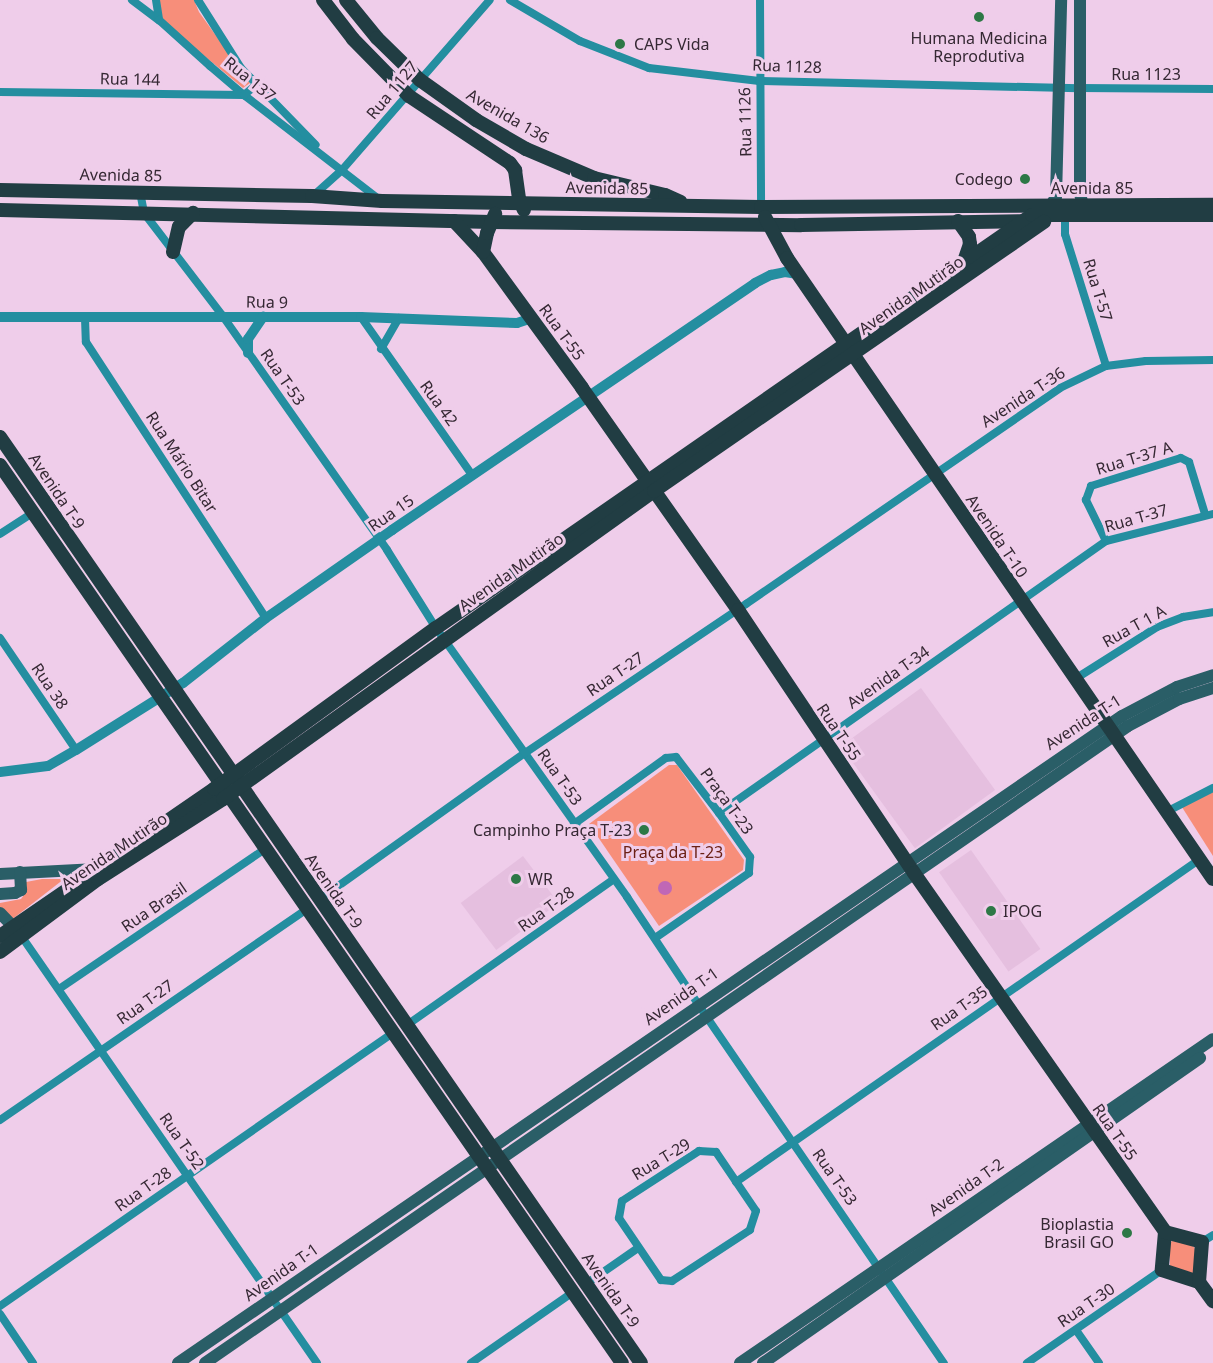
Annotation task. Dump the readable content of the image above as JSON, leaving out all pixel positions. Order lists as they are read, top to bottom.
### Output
{
  "streets": {
    "main road": [
      "Avenida 136",
      "Avenida 85",
      "Avenida Mutirão",
      "Rua T-55",
      "Avenida T-9",
      "Avenida T-10",
      "Avenida T-1",
      "Avenida T-2"
    ],
    "street": [
      "Rua 1128",
      "Rua 1123",
      "Rua 144",
      "Rua 137",
      "Rua 1127",
      "Rua 1126",
      "Rua T-57",
      "Rua 9",
      "Rua T-53",
      "Avenida T-36",
      "Rua 42",
      "Rua T-37 A",
      "Rua Mário Bitar",
      "Rua 15",
      "Rua T-37",
      "Rua T 1 A",
      "Rua T-27",
      "Avenida T-34",
      "Rua 38",
      "Praça T-23",
      "Rua Brasil",
      "Rua T-28",
      "Rua T-35",
      "Rua T-52",
      "Rua T-29",
      "Rua T-30"
    ]
  },
  "crossings": [
    ["Rua 1128", "Rua 1123"],
    ["Rua 1128", "Rua 1126"],
    ["Rua 144", "Rua 137"],
    ["Rua 137", "Rua 1127"],
    ["Rua 137", "Avenida 85"],
    ["Rua 1127", "Avenida 136"],
    ["Rua 1127", "Avenida 85"],
    ["Avenida 136", "Avenida 85"],
    ["Rua 1126", "Avenida 85"],
    ["Rua 1126", "Avenida T-10"],
    ["Avenida 85", "Rua T-57"],
    ["Avenida 85", "Avenida Mutirão"],
    ["Avenida 85", "Rua T-55"],
    ["Avenida 85", "Rua T-53"],
    ["Avenida 85", "Avenida T-10"],
    ["Rua T-57", "Avenida T-36"],
    ["Avenida Mutirão", "Rua T-55"],
    ["Avenida Mutirão", "Rua T-53"],
    ["Avenida Mutirão", "Avenida T-9"],
    ["Avenida Mutirão", "Avenida T-10"],
    ["Avenida Mutirão", "Rua T-52"],
    ["Rua 9", "Rua T-55"],
    ["Rua 9", "Rua T-53"],
    ["Rua 9", "Rua 42"],
    ["Rua 9", "Rua Mário Bitar"],
    ["Rua T-55", "Rua 15"],
    ["Rua T-55", "Rua T-27"],
    ["Rua T-55", "Avenida T-34"],
    ["Rua T-55", "Avenida T-1"],
    ["Rua T-55", "Rua T-35"],
    ["Rua T-55", "Avenida T-2"],
    ["Rua T-53", "Rua 15"],
    ["Rua T-53", "Rua T-27"],
    ["Rua T-53", "Avenida T-1"],
    ["Rua T-53", "Praça T-23"],
    ["Rua T-53", "Rua T-28"],
    ["Rua T-53", "Rua T-35"],
    ["Rua T-53", "Avenida T-2"],
    ["Avenida T-36", "Avenida T-10"],
    ["Avenida T-36", "Rua T-27"],
    ["Rua 42", "Rua 15"],
    ["Rua T-37 A", "Rua T-37"],
    ["Rua Mário Bitar", "Rua 15"],
    ["Avenida T-9", "Rua 15"],
    ["Avenida T-9", "Rua T-27"],
    ["Avenida T-9", "Avenida T-1"],
    ["Avenida T-9", "Rua Brasil"],
    ["Avenida T-9", "Rua T-28"],
    ["Rua 15", "Avenida T-10"],
    ["Rua 15", "Rua 38"],
    ["Rua T-37", "Avenida T-10"],
    ["Rua T-37", "Avenida T-34"],
    ["Avenida T-10", "Rua T 1 A"],
    ["Avenida T-10", "Rua T-27"],
    ["Avenida T-10", "Avenida T-34"],
    ["Avenida T-10", "Avenida T-1"],
    ["Avenida T-10", "Rua T-35"],
    ["Rua T-27", "Rua T-52"],
    ["Avenida T-34", "Praça T-23"],
    ["Avenida T-1", "Rua T-52"],
    ["Rua Brasil", "Rua T-52"],
    ["Rua T-28", "Rua T-52"],
    ["Rua T-35", "Rua T-29"]
  ],
  "parks": ["Praça da T-23"],
  "places": [
    "Humana Medicina Reprodutiva",
    "CAPS Vida",
    "Codego",
    "Campinho Praça T-23",
    "WR",
    "IPOG",
    "Bioplastia Brasil GO"
  ]
}
